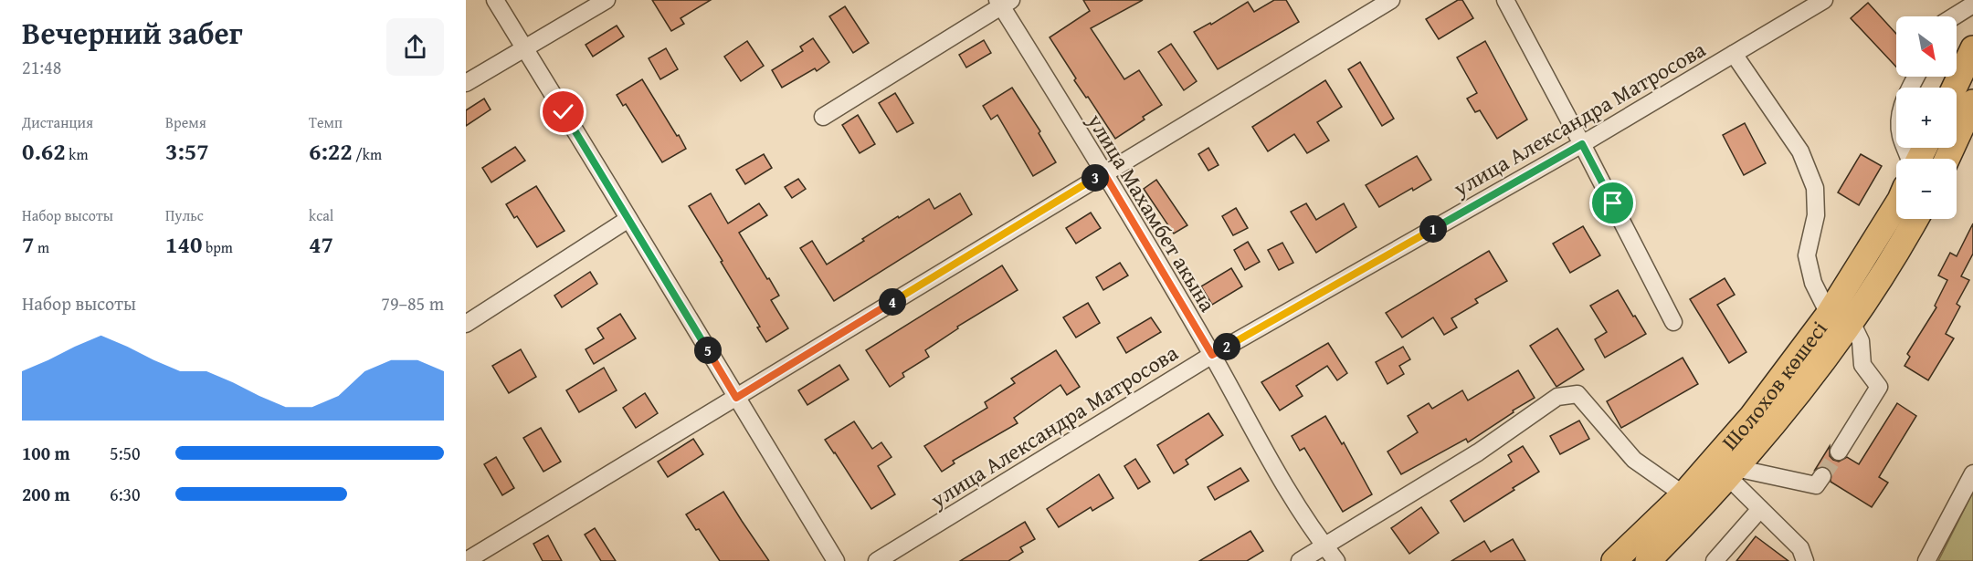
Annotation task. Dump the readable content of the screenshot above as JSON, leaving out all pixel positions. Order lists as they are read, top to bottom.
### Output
{
  "streets": {
    "highway": ["Шолохов көшесі"],
    "street": ["улица Александра Матросова", "улица Махамбет акына"]
  },
  "crossings": [
    ["улица Александра Матросова", "улица Махамбет акына"]
  ],
  "north": "bottom right",
  "page": {
    "heading": ["Вечерний забег", "21:48"],
    "map_buttons": ["+", "−"],
    "stats": [
      ["Дистанция", "0.62 km"],
      ["Время", "3:57"],
      ["Темп", "6:22 /km"],
      ["Набор высоты", "7 m"],
      ["Пульс", "140 bpm"],
      ["kcal", "47"]
    ],
    "pins": [
      "3",
      "1",
      "4",
      "2",
      "5"
    ],
    "chart": ["Набор высоты", "79–85 m"],
    "list": [
      {
        "name": "100 m",
        "note": "5:50"
      },
      {
        "name": "200 m",
        "note": "6:30"
      }
    ]
  }
}
